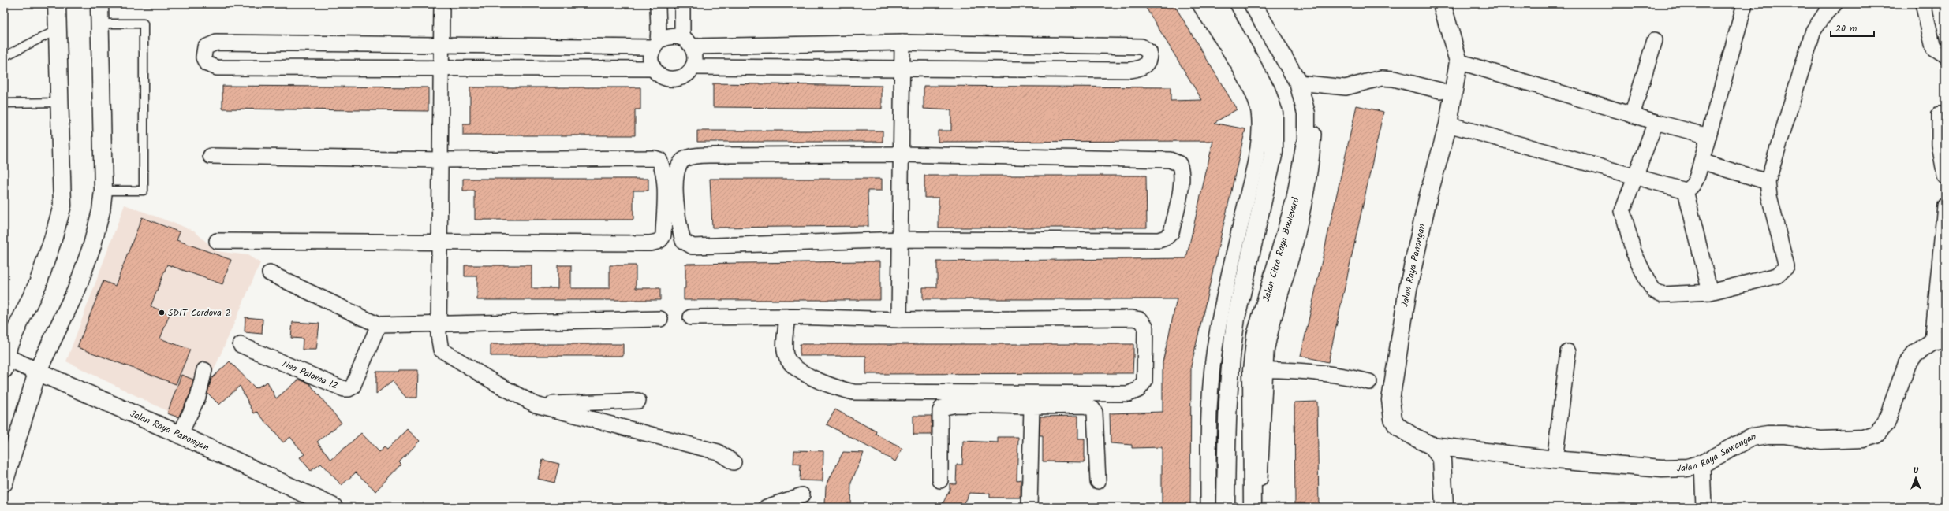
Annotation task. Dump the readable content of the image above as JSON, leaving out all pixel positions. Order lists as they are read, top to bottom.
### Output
{
  "streets": {
    "street": [
      "Jalan Citra Raya Boulevard",
      "Jalan Raya Panongan",
      "Neo Paloma 12",
      "Jalan Raya Sawangan"
    ]
  },
  "crossings": [
    ["Jalan Raya Panongan", "Jalan Raya Sawangan"]
  ],
  "places": ["SDIT Cordova 2"],
  "scale_bar": "20 m",
  "north": "top"
}
